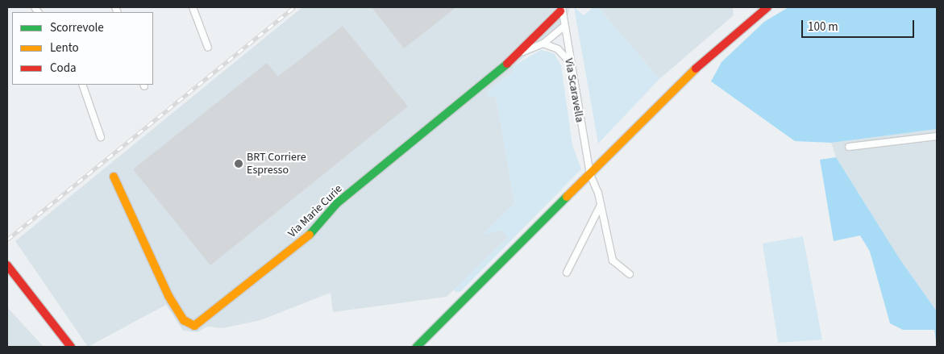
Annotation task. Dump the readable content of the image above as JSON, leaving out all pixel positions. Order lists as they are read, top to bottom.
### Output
{
  "streets": {
    "street": ["Via Scaravella", "Via Marie Curie"]
  },
  "crossings": [
    ["Via Scaravella", "Via Marie Curie"]
  ],
  "places": ["BRT Corriere Espresso"],
  "legend": ["Scorrevole", "Lento", "Coda"],
  "scale_bar": "100 m"
}
